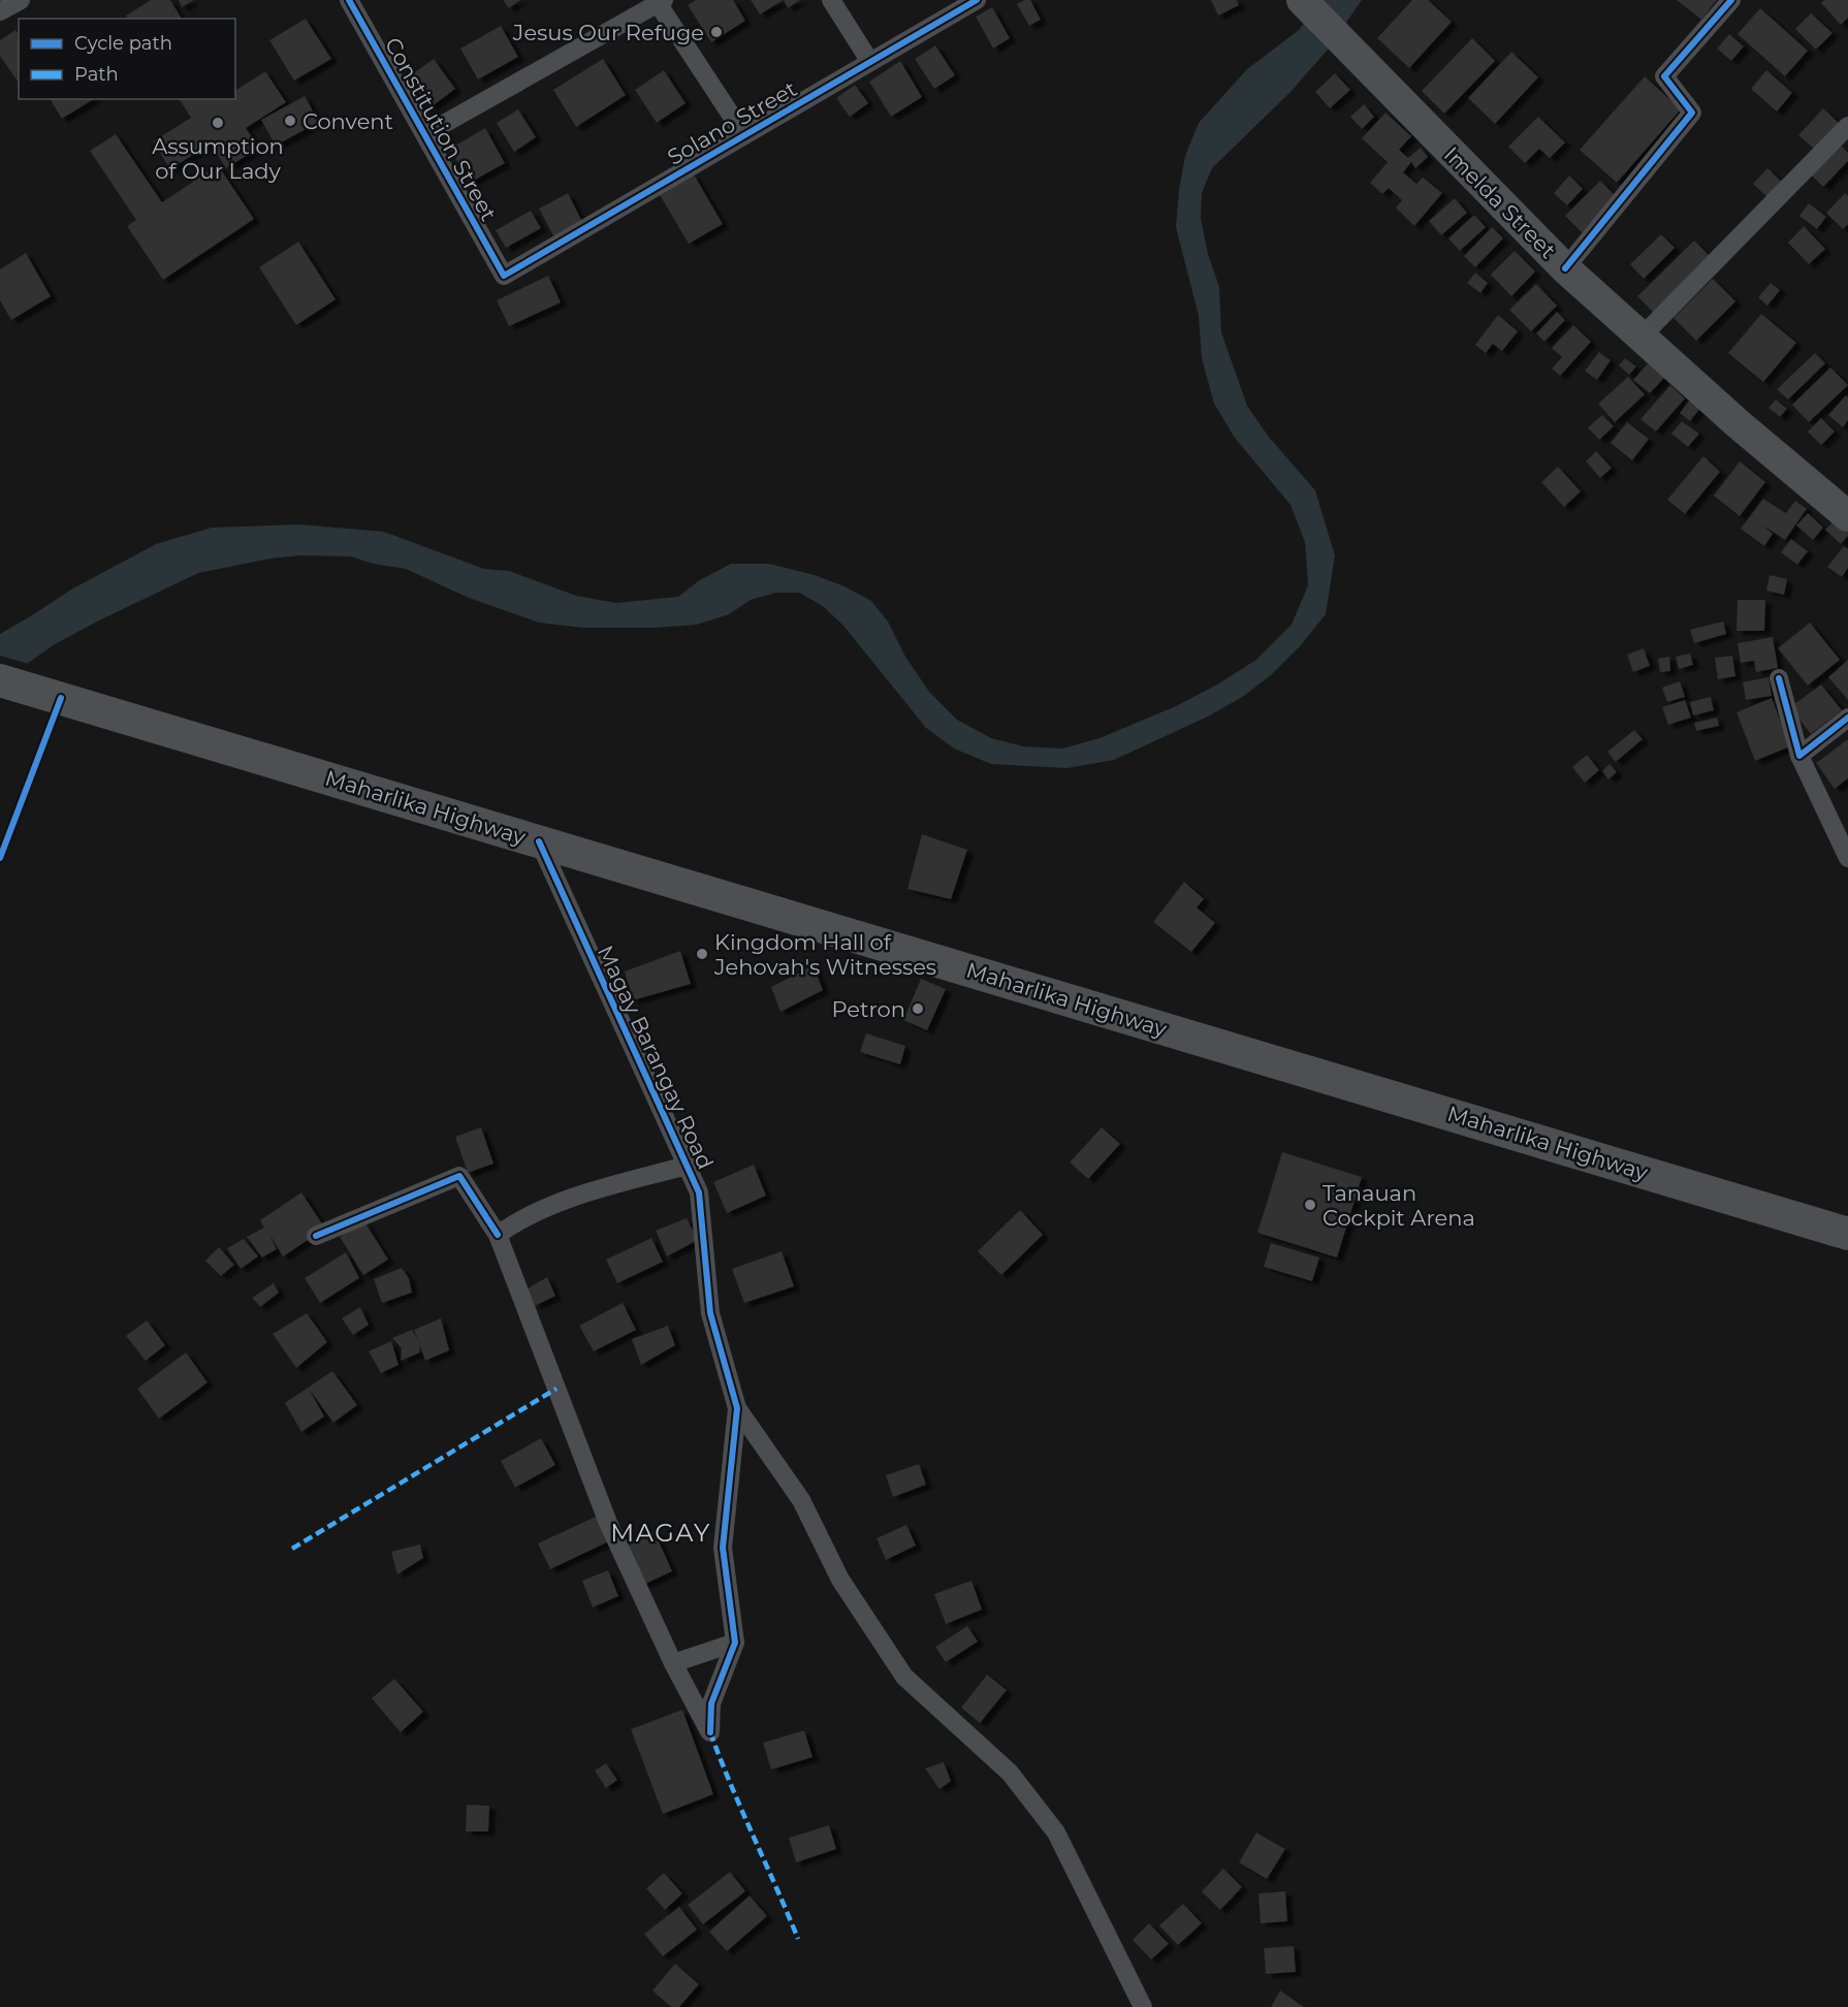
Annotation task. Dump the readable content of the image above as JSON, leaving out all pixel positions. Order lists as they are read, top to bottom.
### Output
{
  "streets": {
    "highway": ["Maharlika Highway"],
    "main road": ["Imelda Street"],
    "street": ["Solano Street", "Constitution Street", "Magay Barangay Road"]
  },
  "crossings": [
    ["Solano Street", "Constitution Street"],
    ["Maharlika Highway", "Magay Barangay Road"]
  ],
  "districts": ["MAGAY"],
  "places": [
    "Jesus Our Refuge",
    "Convent",
    "Assumption of Our Lady",
    "Kingdom Hall of Jehovah's Witnesses",
    "Petron",
    "Tanauan Cockpit Arena"
  ],
  "legend": ["Cycle path", "Path"]
}
